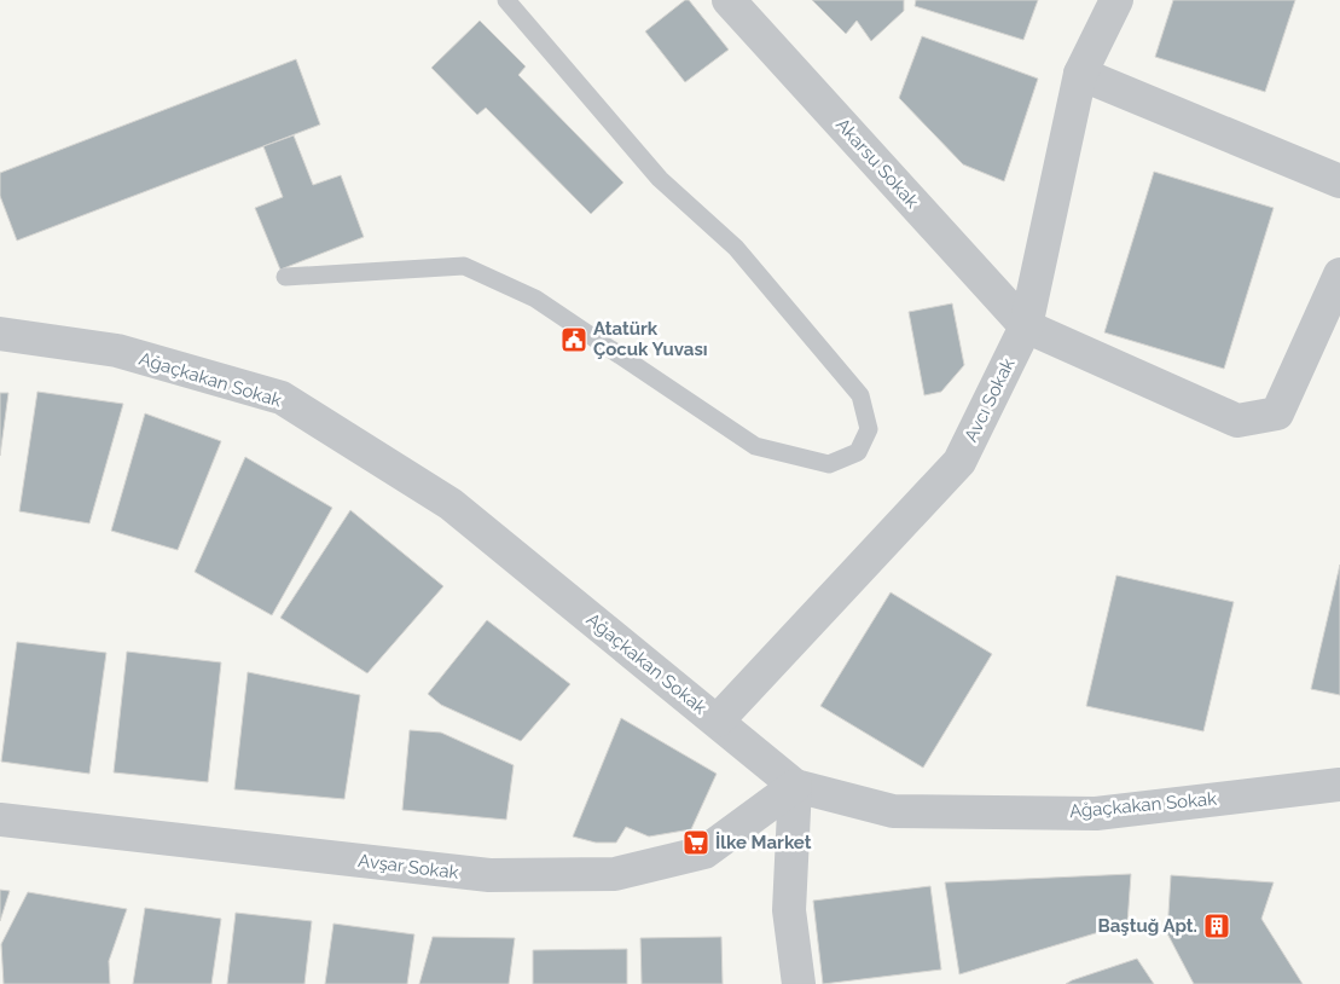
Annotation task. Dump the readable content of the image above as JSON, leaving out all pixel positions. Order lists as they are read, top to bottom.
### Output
{
  "streets": {
    "street": [
      "Akarsu Sokak",
      "Ağaçkakan Sokak",
      "Avcı Sokak",
      "Avşar Sokak"
    ]
  },
  "crossings": [
    ["Akarsu Sokak", "Avcı Sokak"],
    ["Ağaçkakan Sokak", "Avcı Sokak"],
    ["Ağaçkakan Sokak", "Avşar Sokak"]
  ],
  "places": {
    "public building": ["Atatürk Çocuk Yuvası"],
    "supermarket": ["İlke Market"],
    "building": ["Baştuğ Apt."]
  }
}
